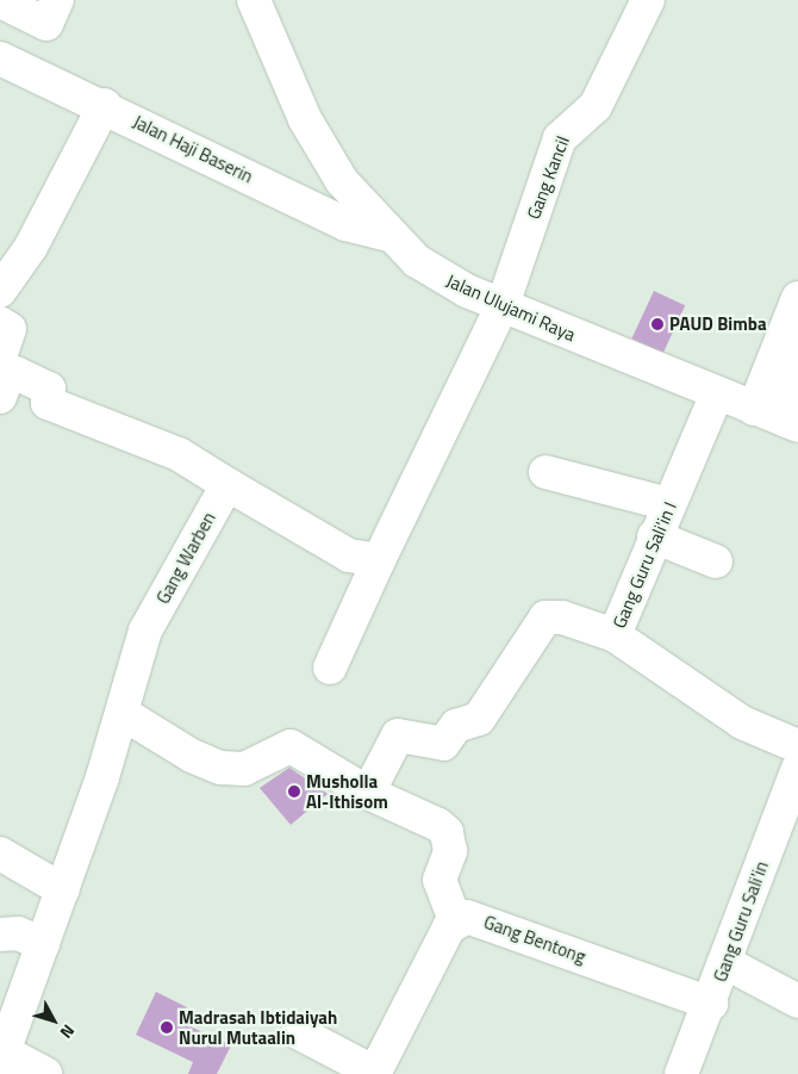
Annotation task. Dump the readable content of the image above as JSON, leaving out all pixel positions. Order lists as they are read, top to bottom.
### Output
{
  "streets": {
    "street": [
      "Jalan Haji Baserin",
      "Gang Kancil",
      "Jalan Ulujami Raya",
      "Gang Warben",
      "Gang Guru Sali'in I",
      "Gang Guru Sali'in",
      "Gang Bentong"
    ]
  },
  "crossings": [
    ["Jalan Haji Baserin", "Jalan Ulujami Raya"],
    ["Gang Kancil", "Jalan Ulujami Raya"],
    ["Jalan Ulujami Raya", "Gang Guru Sali'in I"],
    ["Gang Guru Sali'in", "Gang Bentong"]
  ],
  "places": ["PAUD Bimba", "Musholla Al-Ithisom", "Madrasah Ibtidaiyah Nurul Mutaalin"],
  "north": "bottom right"
}
